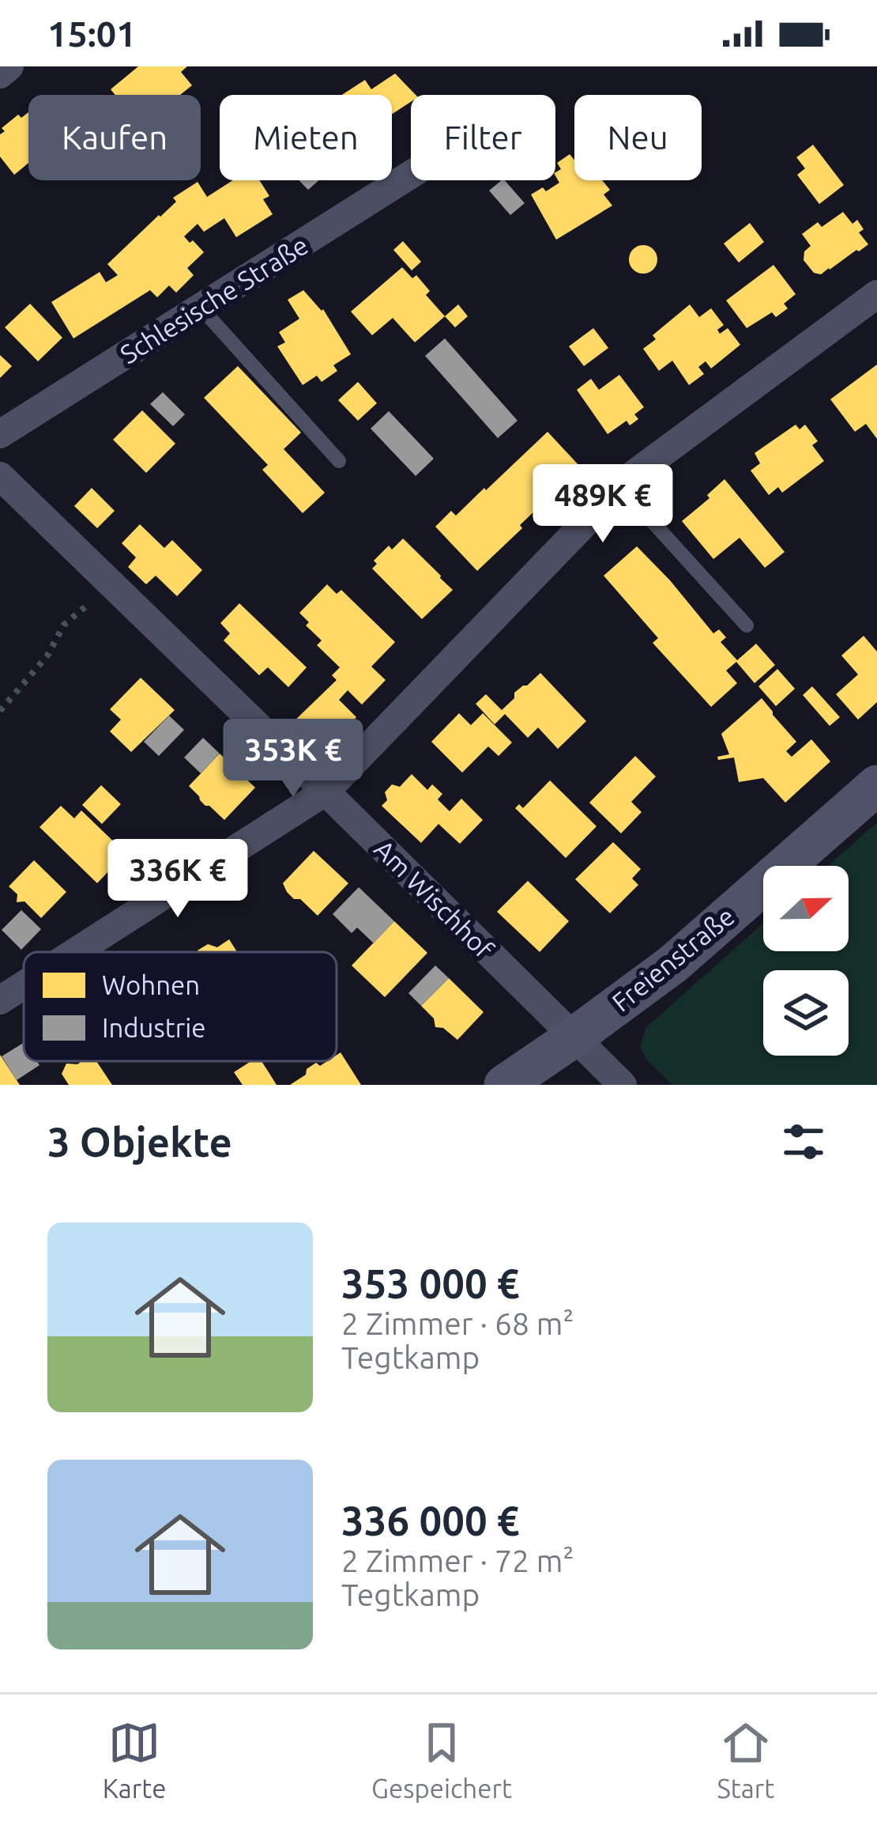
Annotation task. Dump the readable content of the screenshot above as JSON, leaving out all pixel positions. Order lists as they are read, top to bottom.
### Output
{
  "streets": {
    "street": ["Schlesische Straße", "Am Wischhof", "Freienstraße"]
  },
  "crossings": [
    ["Am Wischhof", "Freienstraße"]
  ],
  "legend": ["Wohnen", "Industrie"],
  "north": "right",
  "page": {
    "status": "15:01",
    "chip": [
      "Kaufen",
      "Mieten",
      "Filter",
      "Neu"
    ],
    "price": ["489K €", "353K €", "336K €"],
    "heading": "3 Objekte",
    "list": [
      {
        "name": "353 000 €",
        "note": "2 Zimmer · 68 m² · Tegtkamp"
      },
      {
        "name": "336 000 €",
        "note": "2 Zimmer · 72 m² · Tegtkamp"
      }
    ],
    "tabs": ["Karte", "Gespeichert", "Start"]
  }
}
